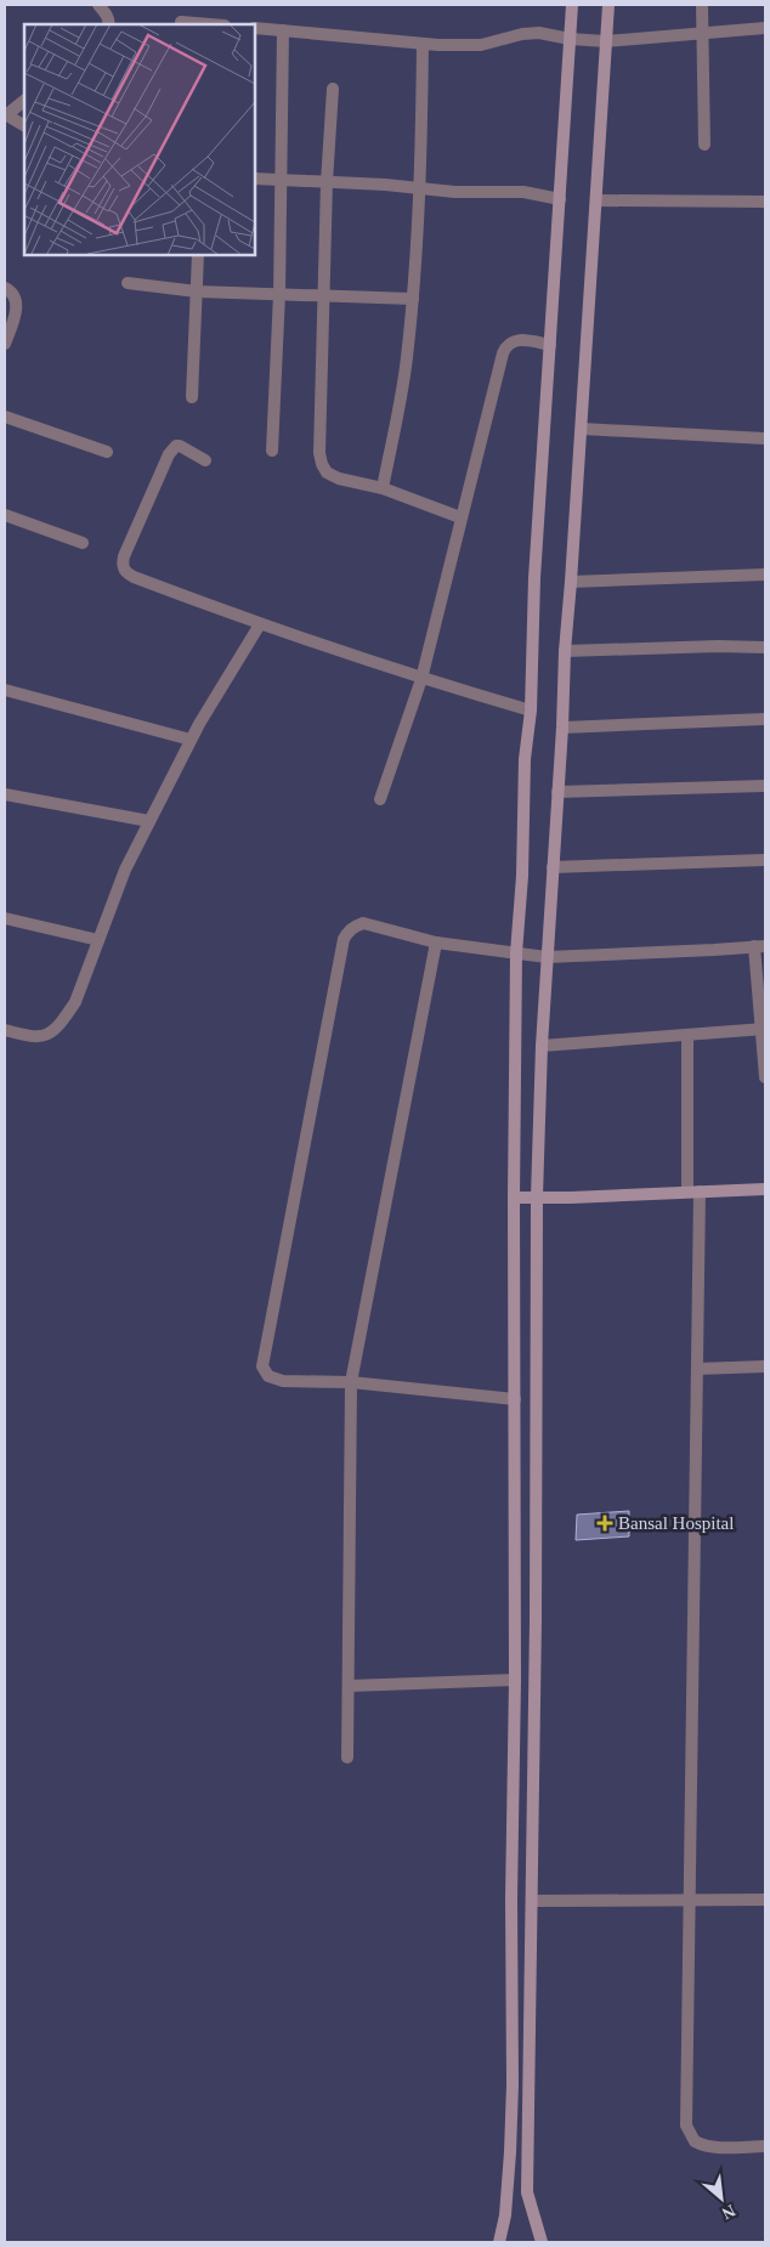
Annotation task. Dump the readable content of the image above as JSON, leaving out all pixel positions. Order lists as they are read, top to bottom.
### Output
{
  "places": {
    "health": ["Bansal Hospital"]
  },
  "north": "bottom right"
}
